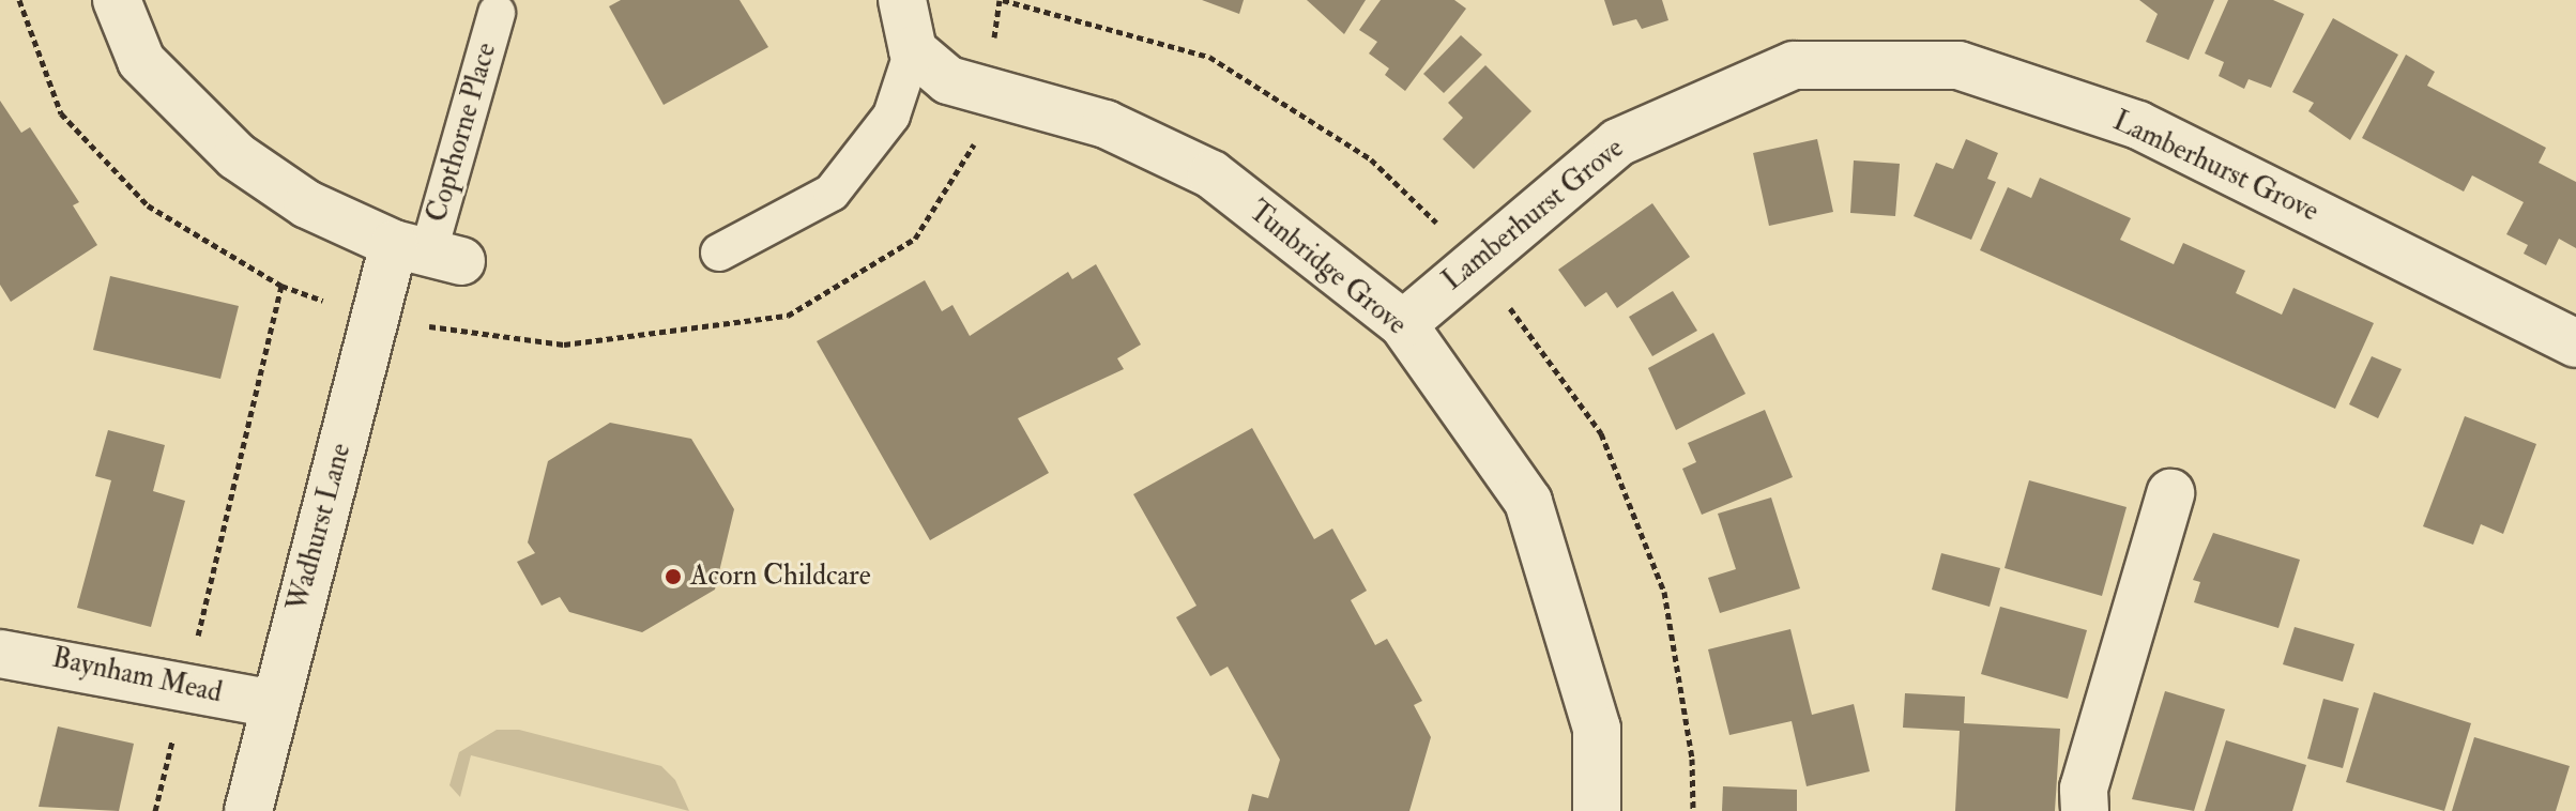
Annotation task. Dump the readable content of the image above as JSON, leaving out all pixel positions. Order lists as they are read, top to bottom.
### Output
{
  "streets": {
    "street": [
      "Lamberhurst Grove",
      "Tunbridge Grove",
      "Wadhurst Lane",
      "Baynham Mead"
    ],
    "lane": ["Copthorne Place"]
  },
  "crossings": [
    ["Copthorne Place", "Wadhurst Lane"],
    ["Lamberhurst Grove", "Tunbridge Grove"],
    ["Wadhurst Lane", "Baynham Mead"]
  ],
  "places": ["Acorn Childcare"]
}
